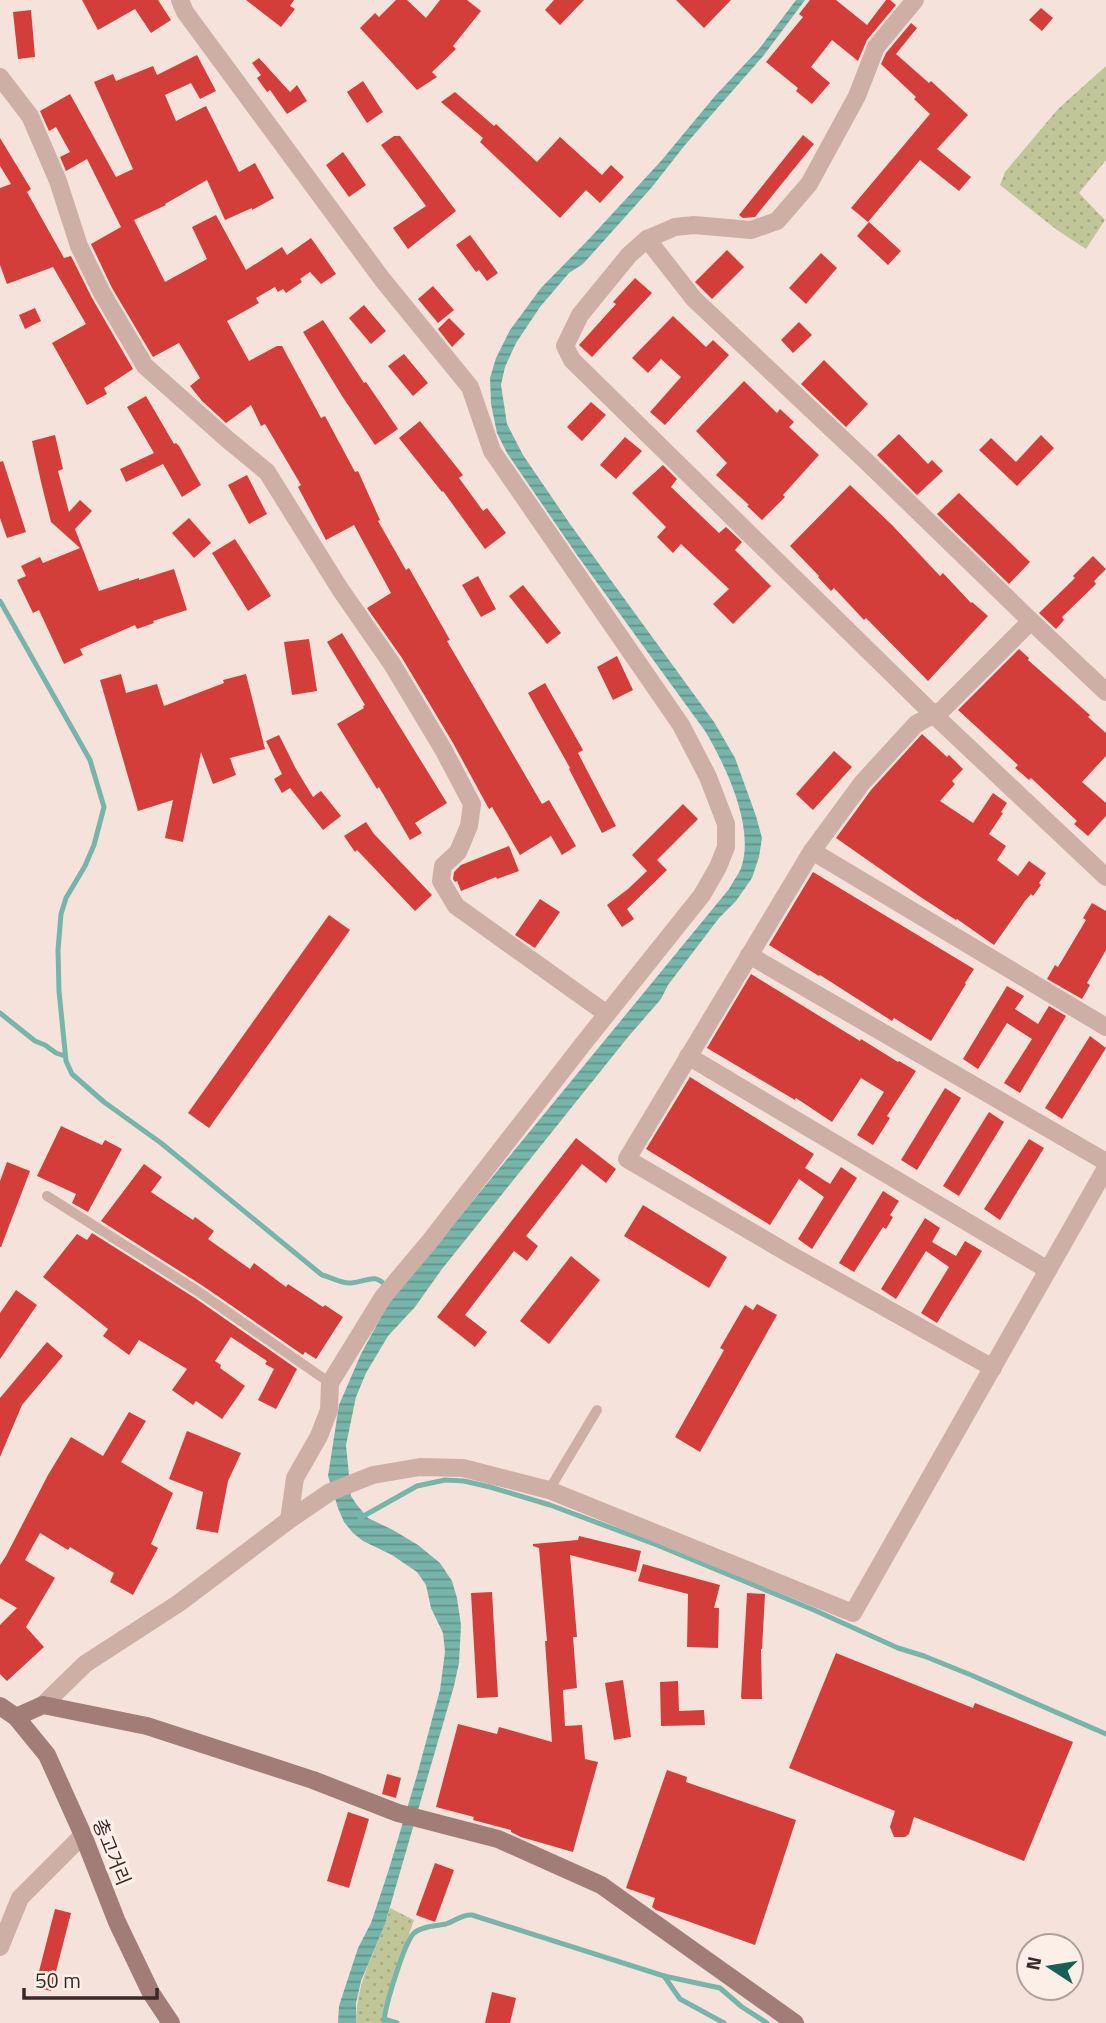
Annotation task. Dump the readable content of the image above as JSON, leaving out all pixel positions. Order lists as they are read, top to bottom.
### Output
{
  "streets": {
    "street": ["총고거리"]
  },
  "scale_bar": "50 m",
  "north": "left"
}
